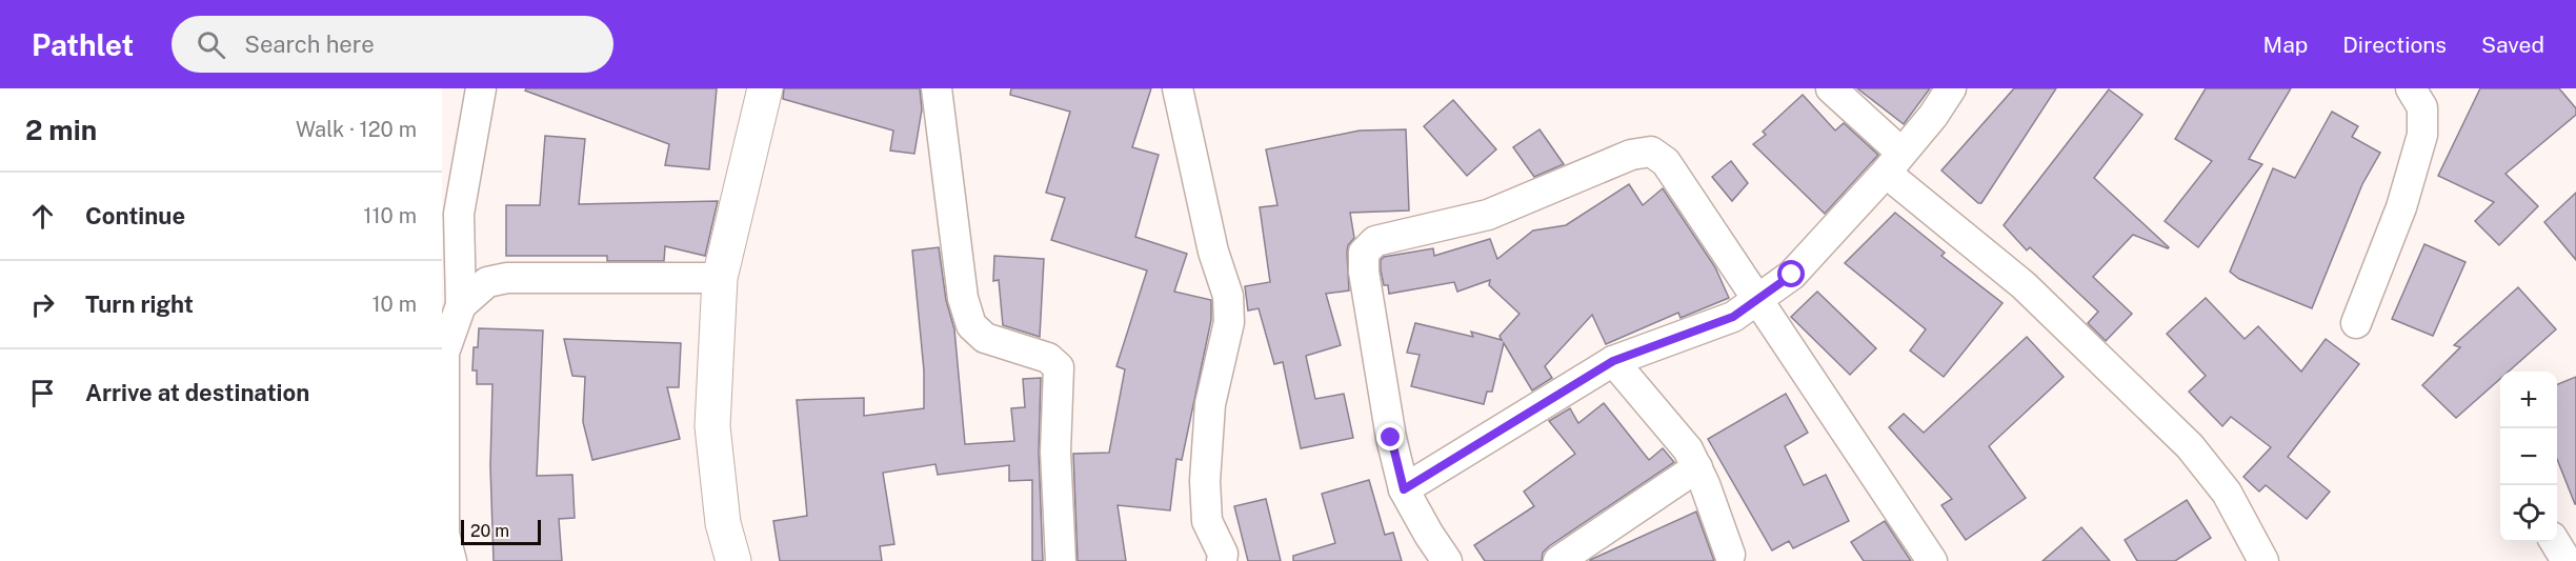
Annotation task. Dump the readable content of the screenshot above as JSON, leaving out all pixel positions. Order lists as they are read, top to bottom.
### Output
{
  "scale_bar": "20 m",
  "page": {
    "header": "Pathlet",
    "search": "Search here",
    "nav": ["Map", "Directions", "Saved"],
    "heading": ["2 min", "Walk · 120 m"],
    "list": [
      ["Continue", "110 m"],
      ["Turn right", "10 m"],
      "Arrive at destination"
    ],
    "map_buttons": ["+", "−"],
    "scale": "20 m"
  }
}
